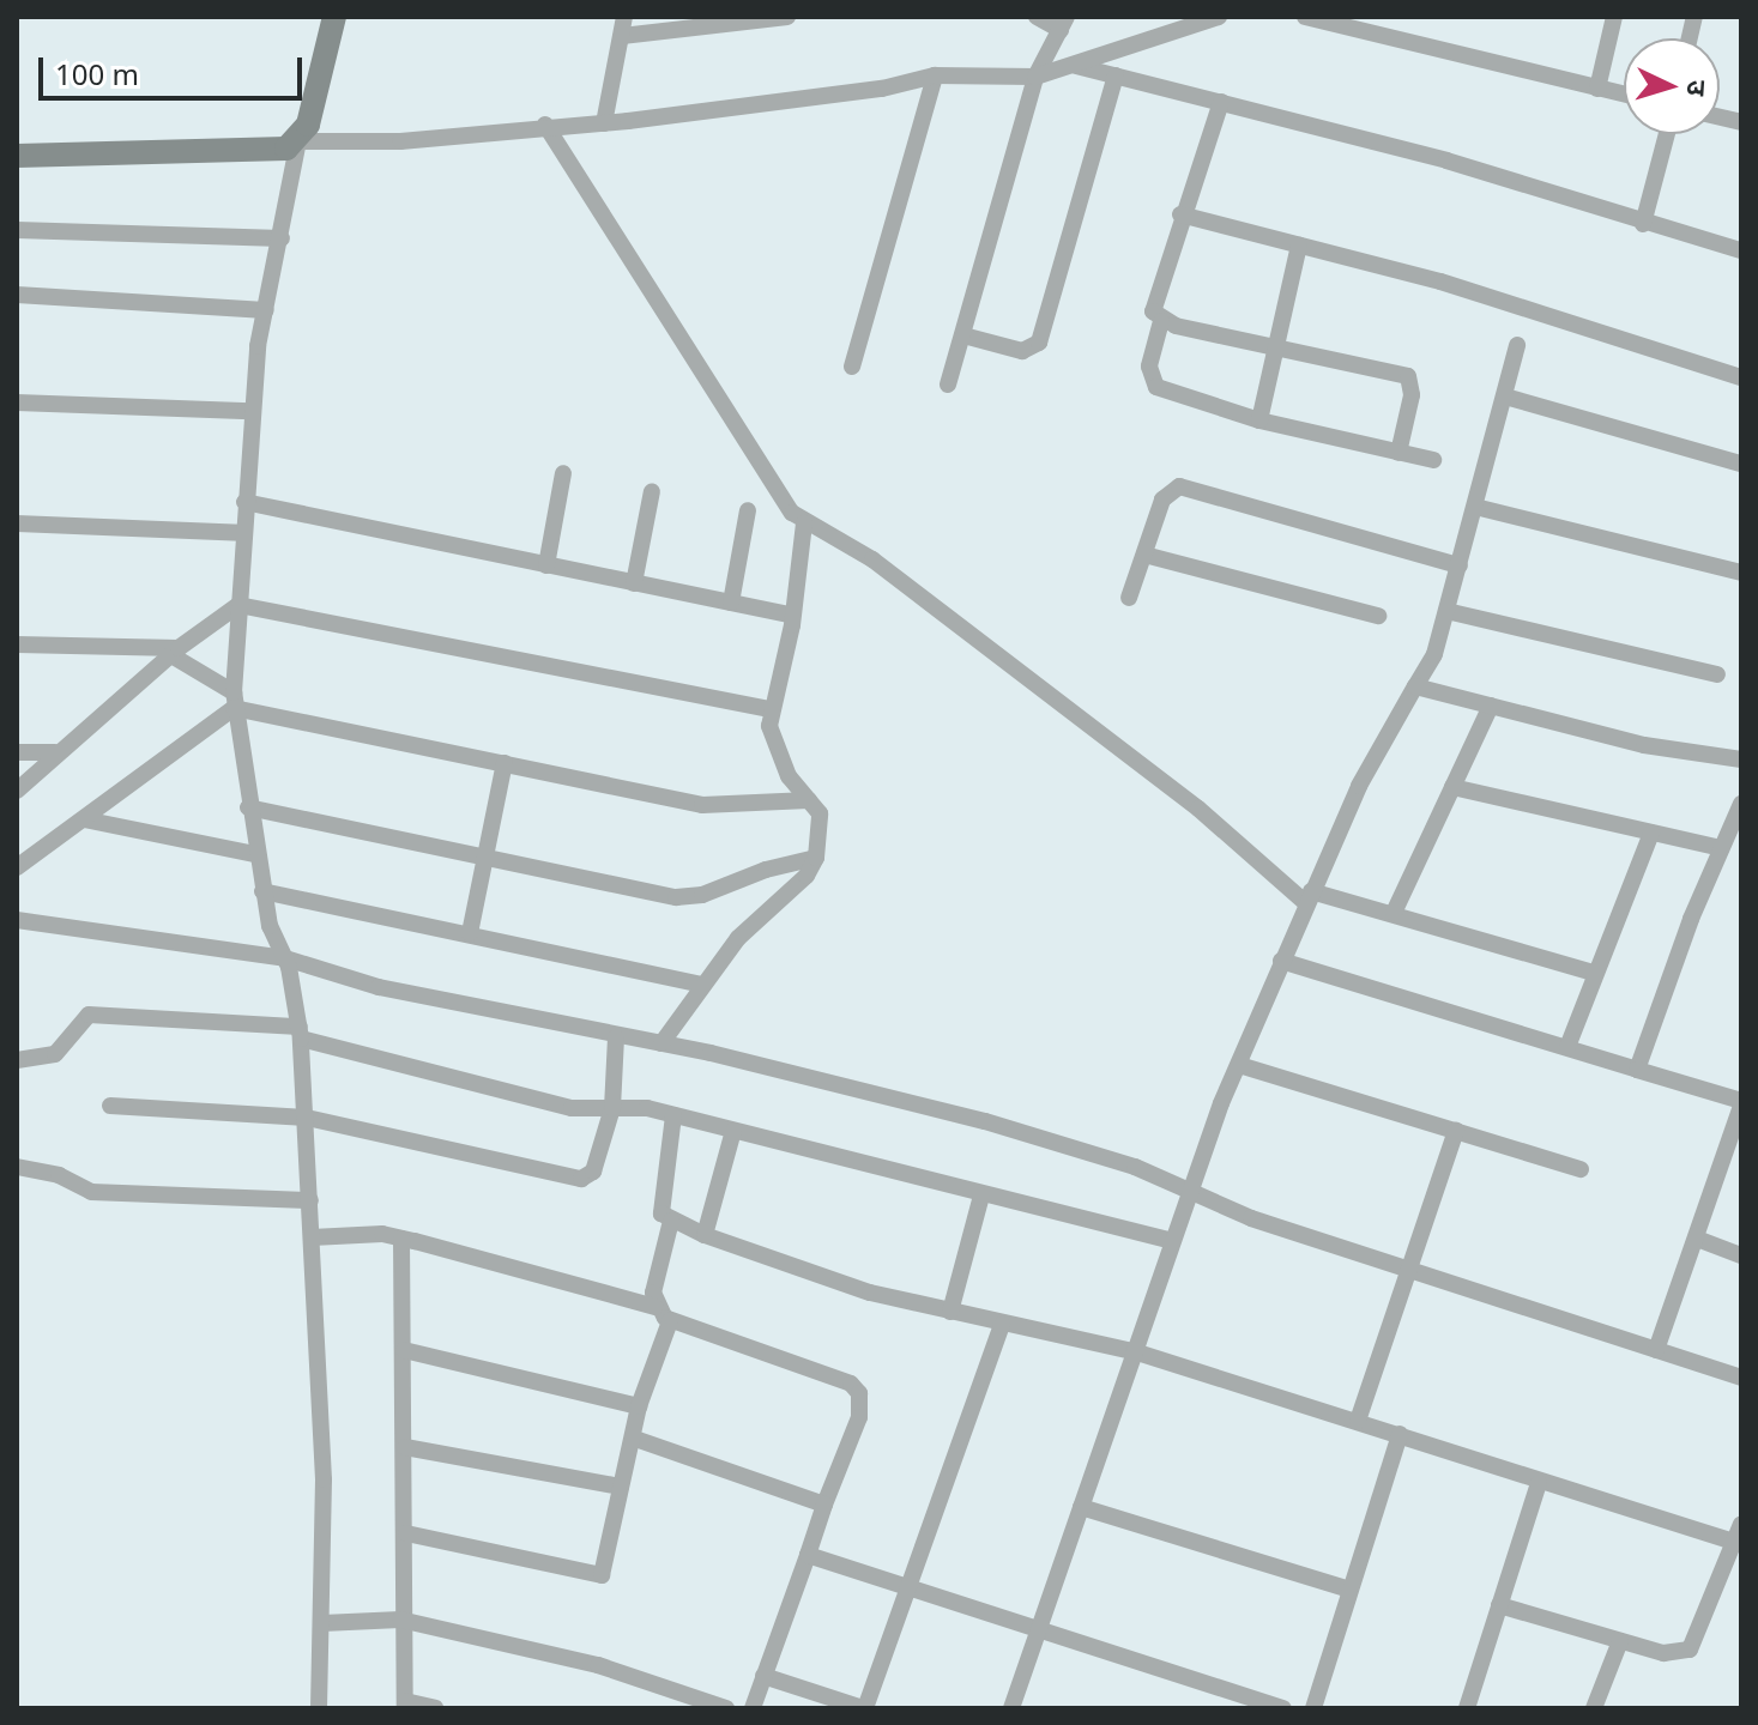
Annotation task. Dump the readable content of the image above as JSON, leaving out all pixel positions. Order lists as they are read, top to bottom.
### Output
{
  "scale_bar": "100 m",
  "north": "right"
}
